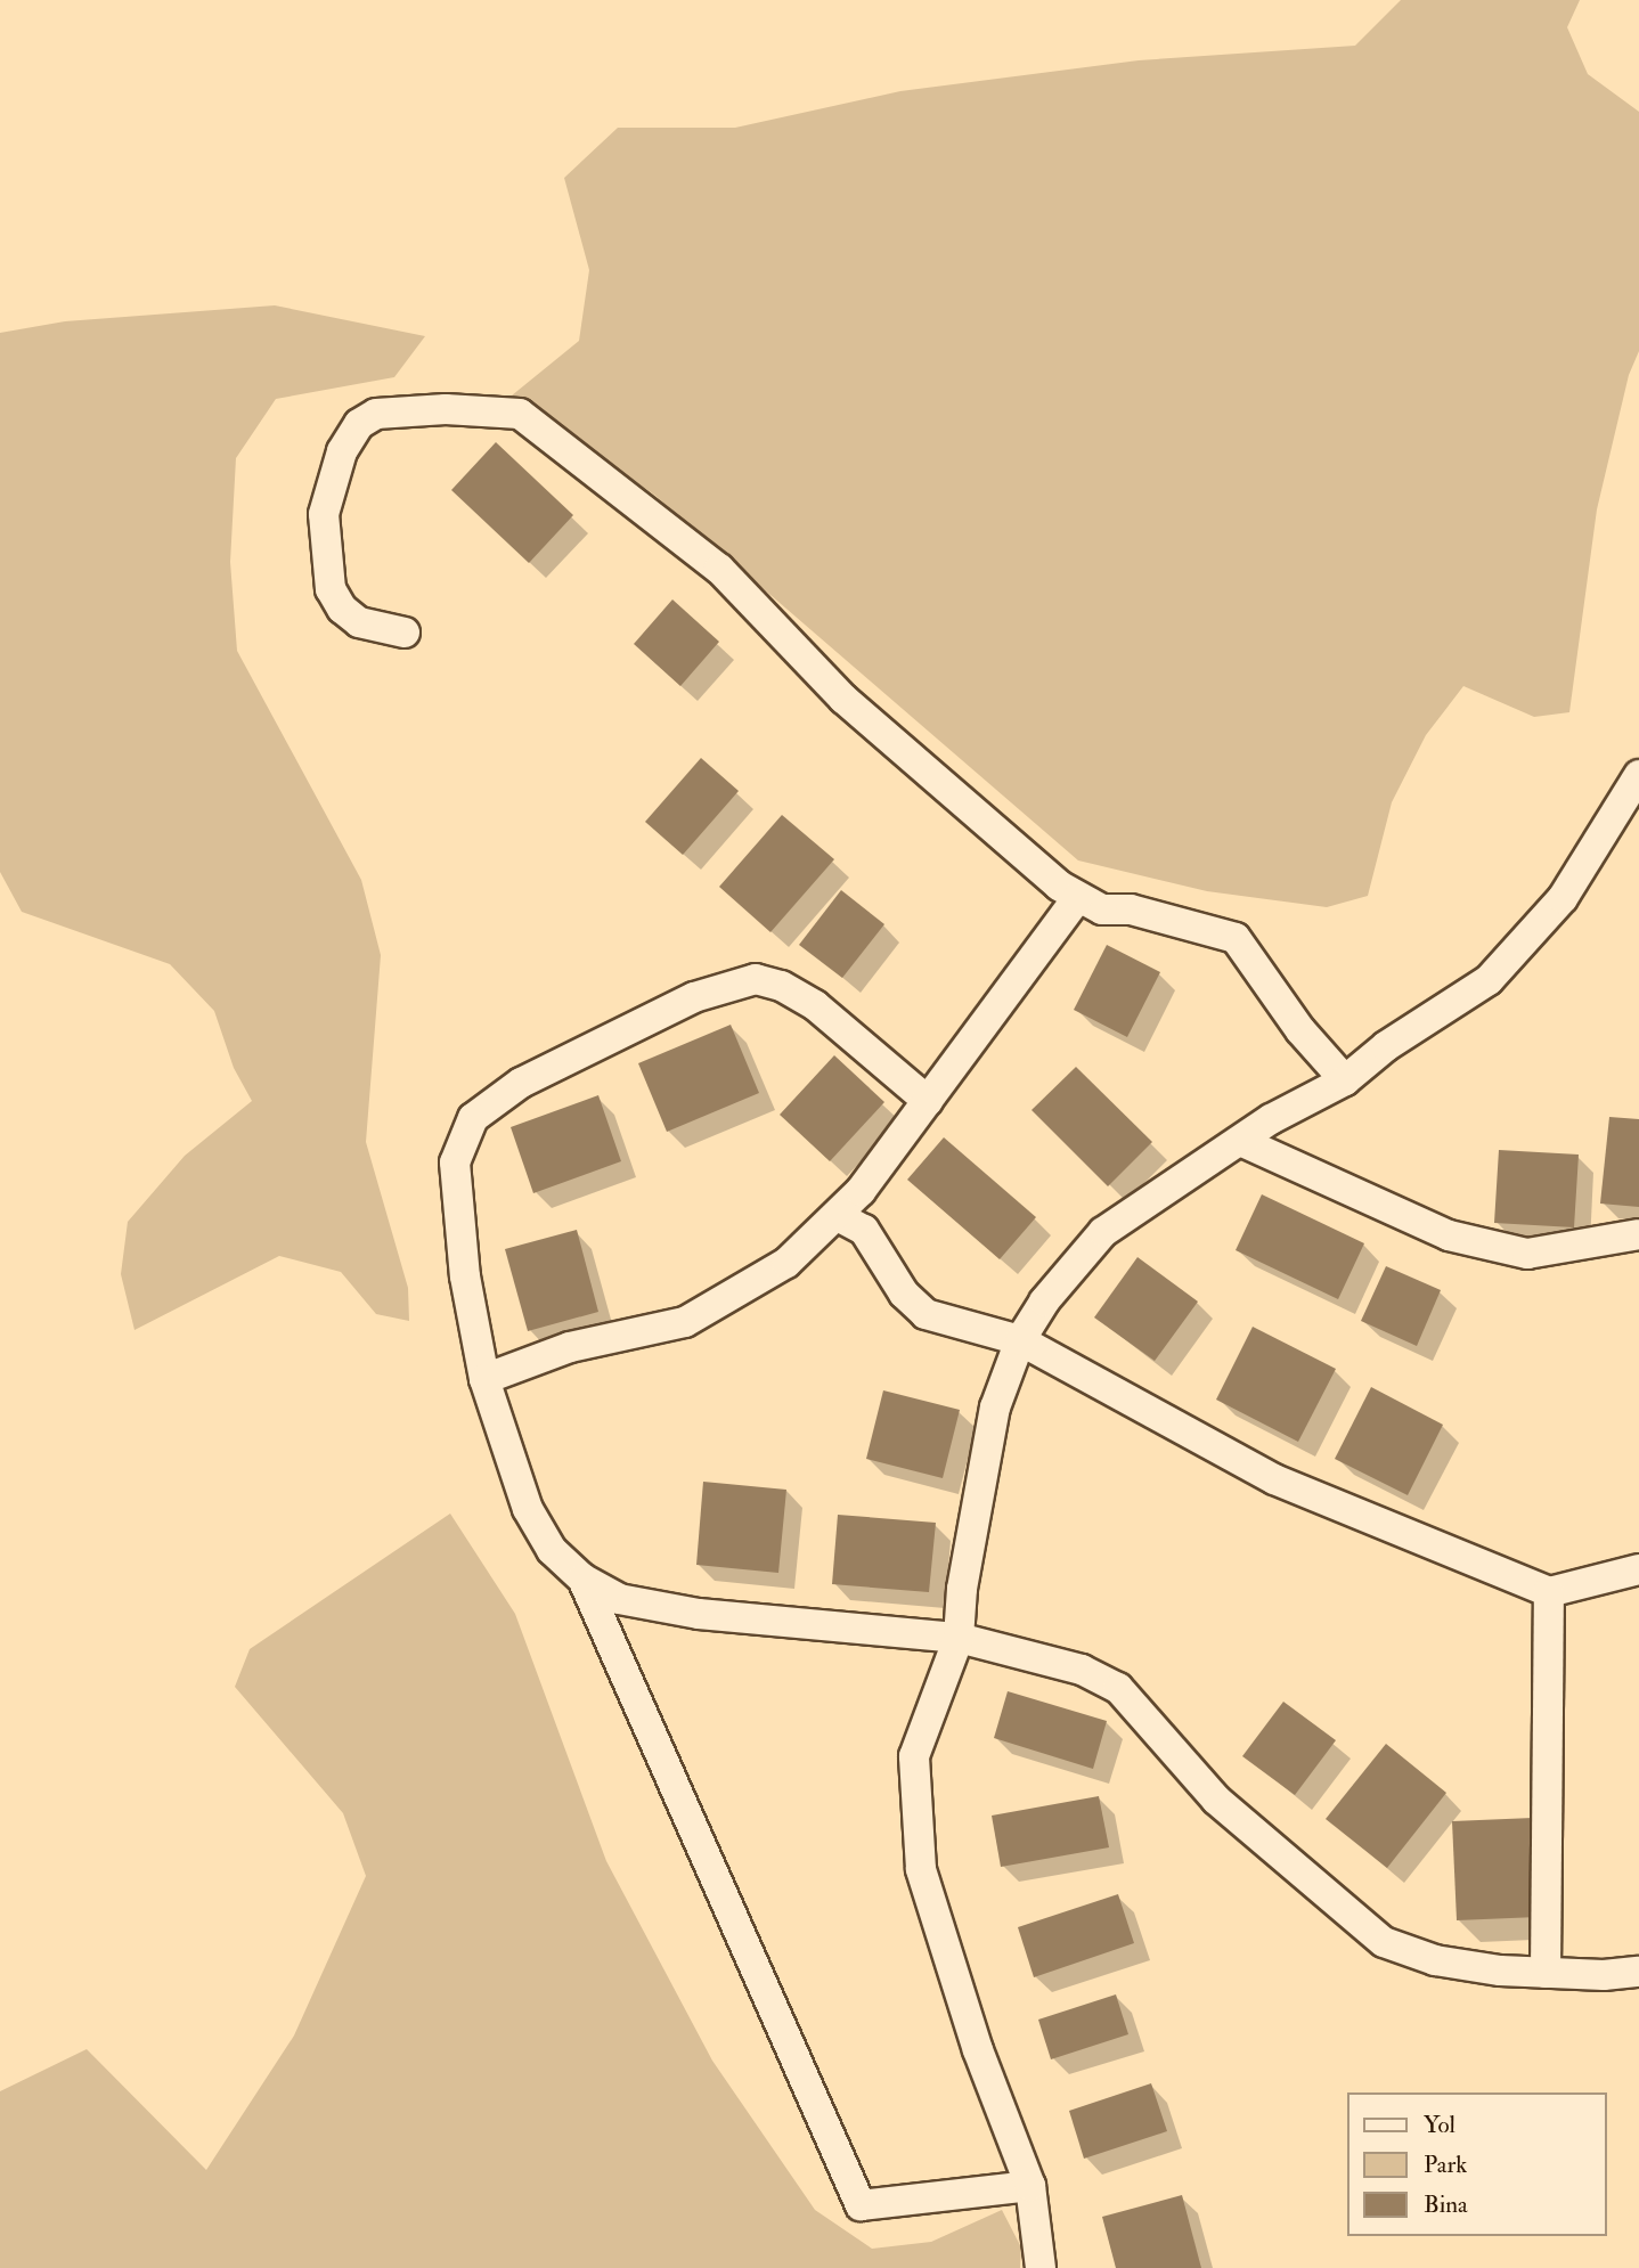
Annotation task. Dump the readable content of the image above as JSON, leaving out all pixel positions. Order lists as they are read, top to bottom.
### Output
{
  "legend": ["Yol", "Park", "Bina"]
}
